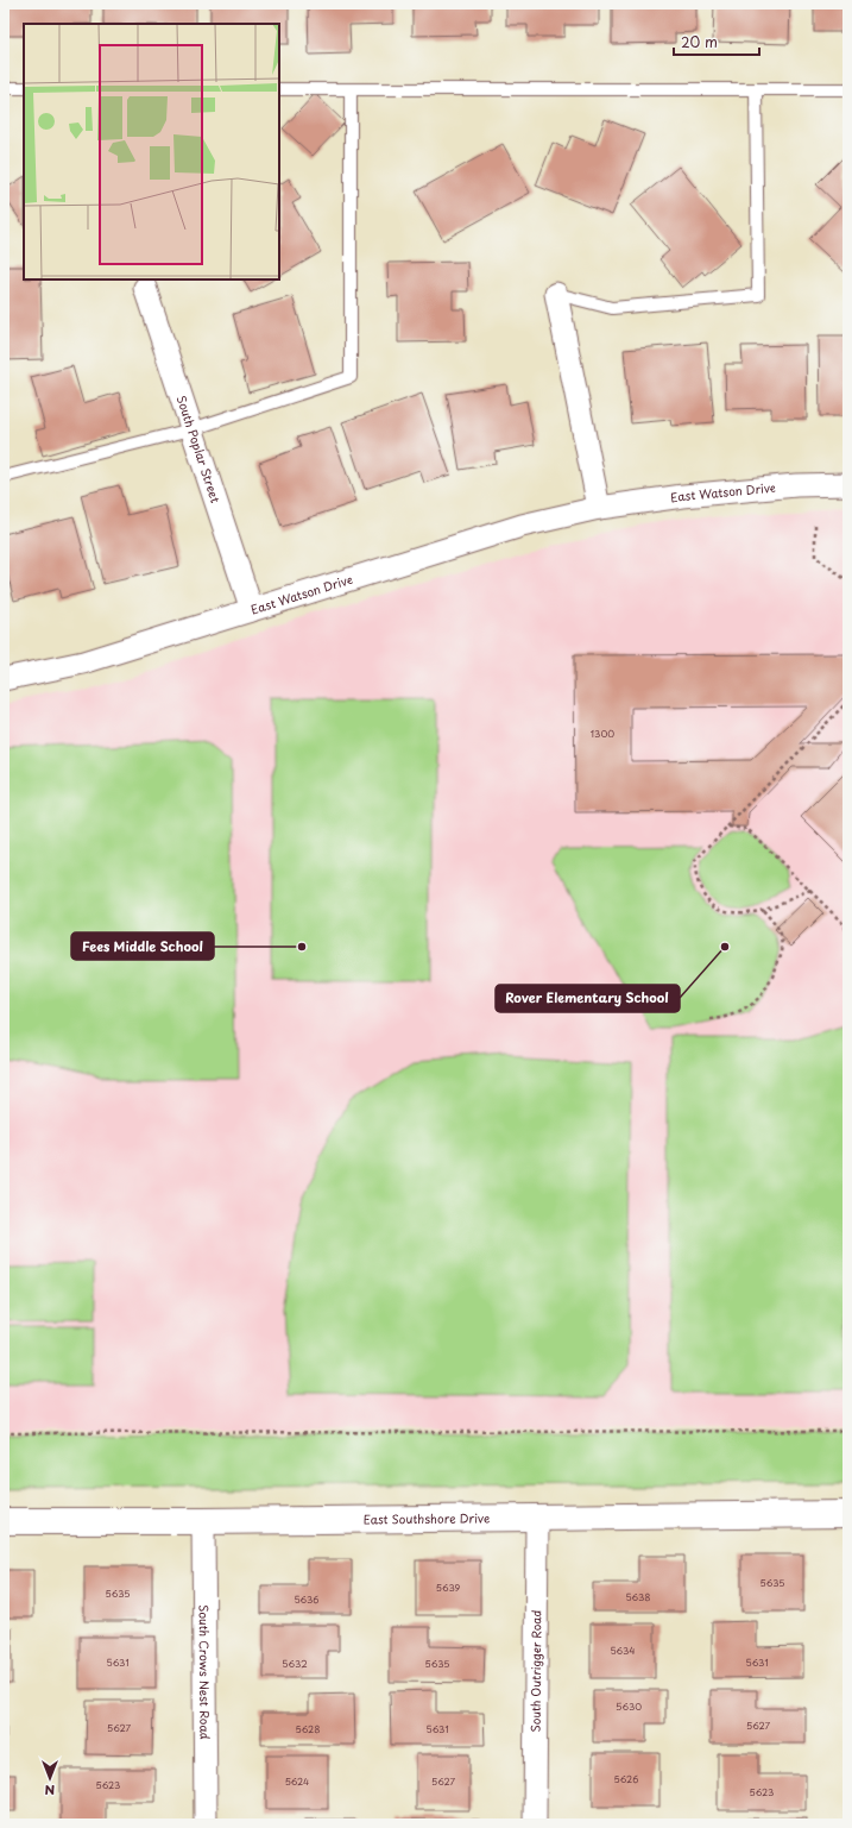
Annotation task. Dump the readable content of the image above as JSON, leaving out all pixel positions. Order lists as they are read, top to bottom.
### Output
{
  "streets": {
    "street": [
      "South Poplar Street",
      "East Watson Drive",
      "East Southshore Drive",
      "South Outrigger Road",
      "South Crows Nest Road"
    ]
  },
  "crossings": [
    ["South Poplar Street", "East Watson Drive"],
    ["East Southshore Drive", "South Outrigger Road"],
    ["East Southshore Drive", "South Crows Nest Road"]
  ],
  "places": ["Fees Middle School", "Rover Elementary School"],
  "house_numbers": [
    "1300",
    "5635",
    "5639",
    "5635",
    "5638",
    "5636",
    "5634",
    "5631",
    "5631",
    "5632",
    "5635",
    "5630",
    "5627",
    "5627",
    "5628",
    "5631",
    "5626",
    "5624",
    "5627",
    "5623",
    "5623"
  ],
  "scale_bar": "20 m",
  "north": "bottom"
}
